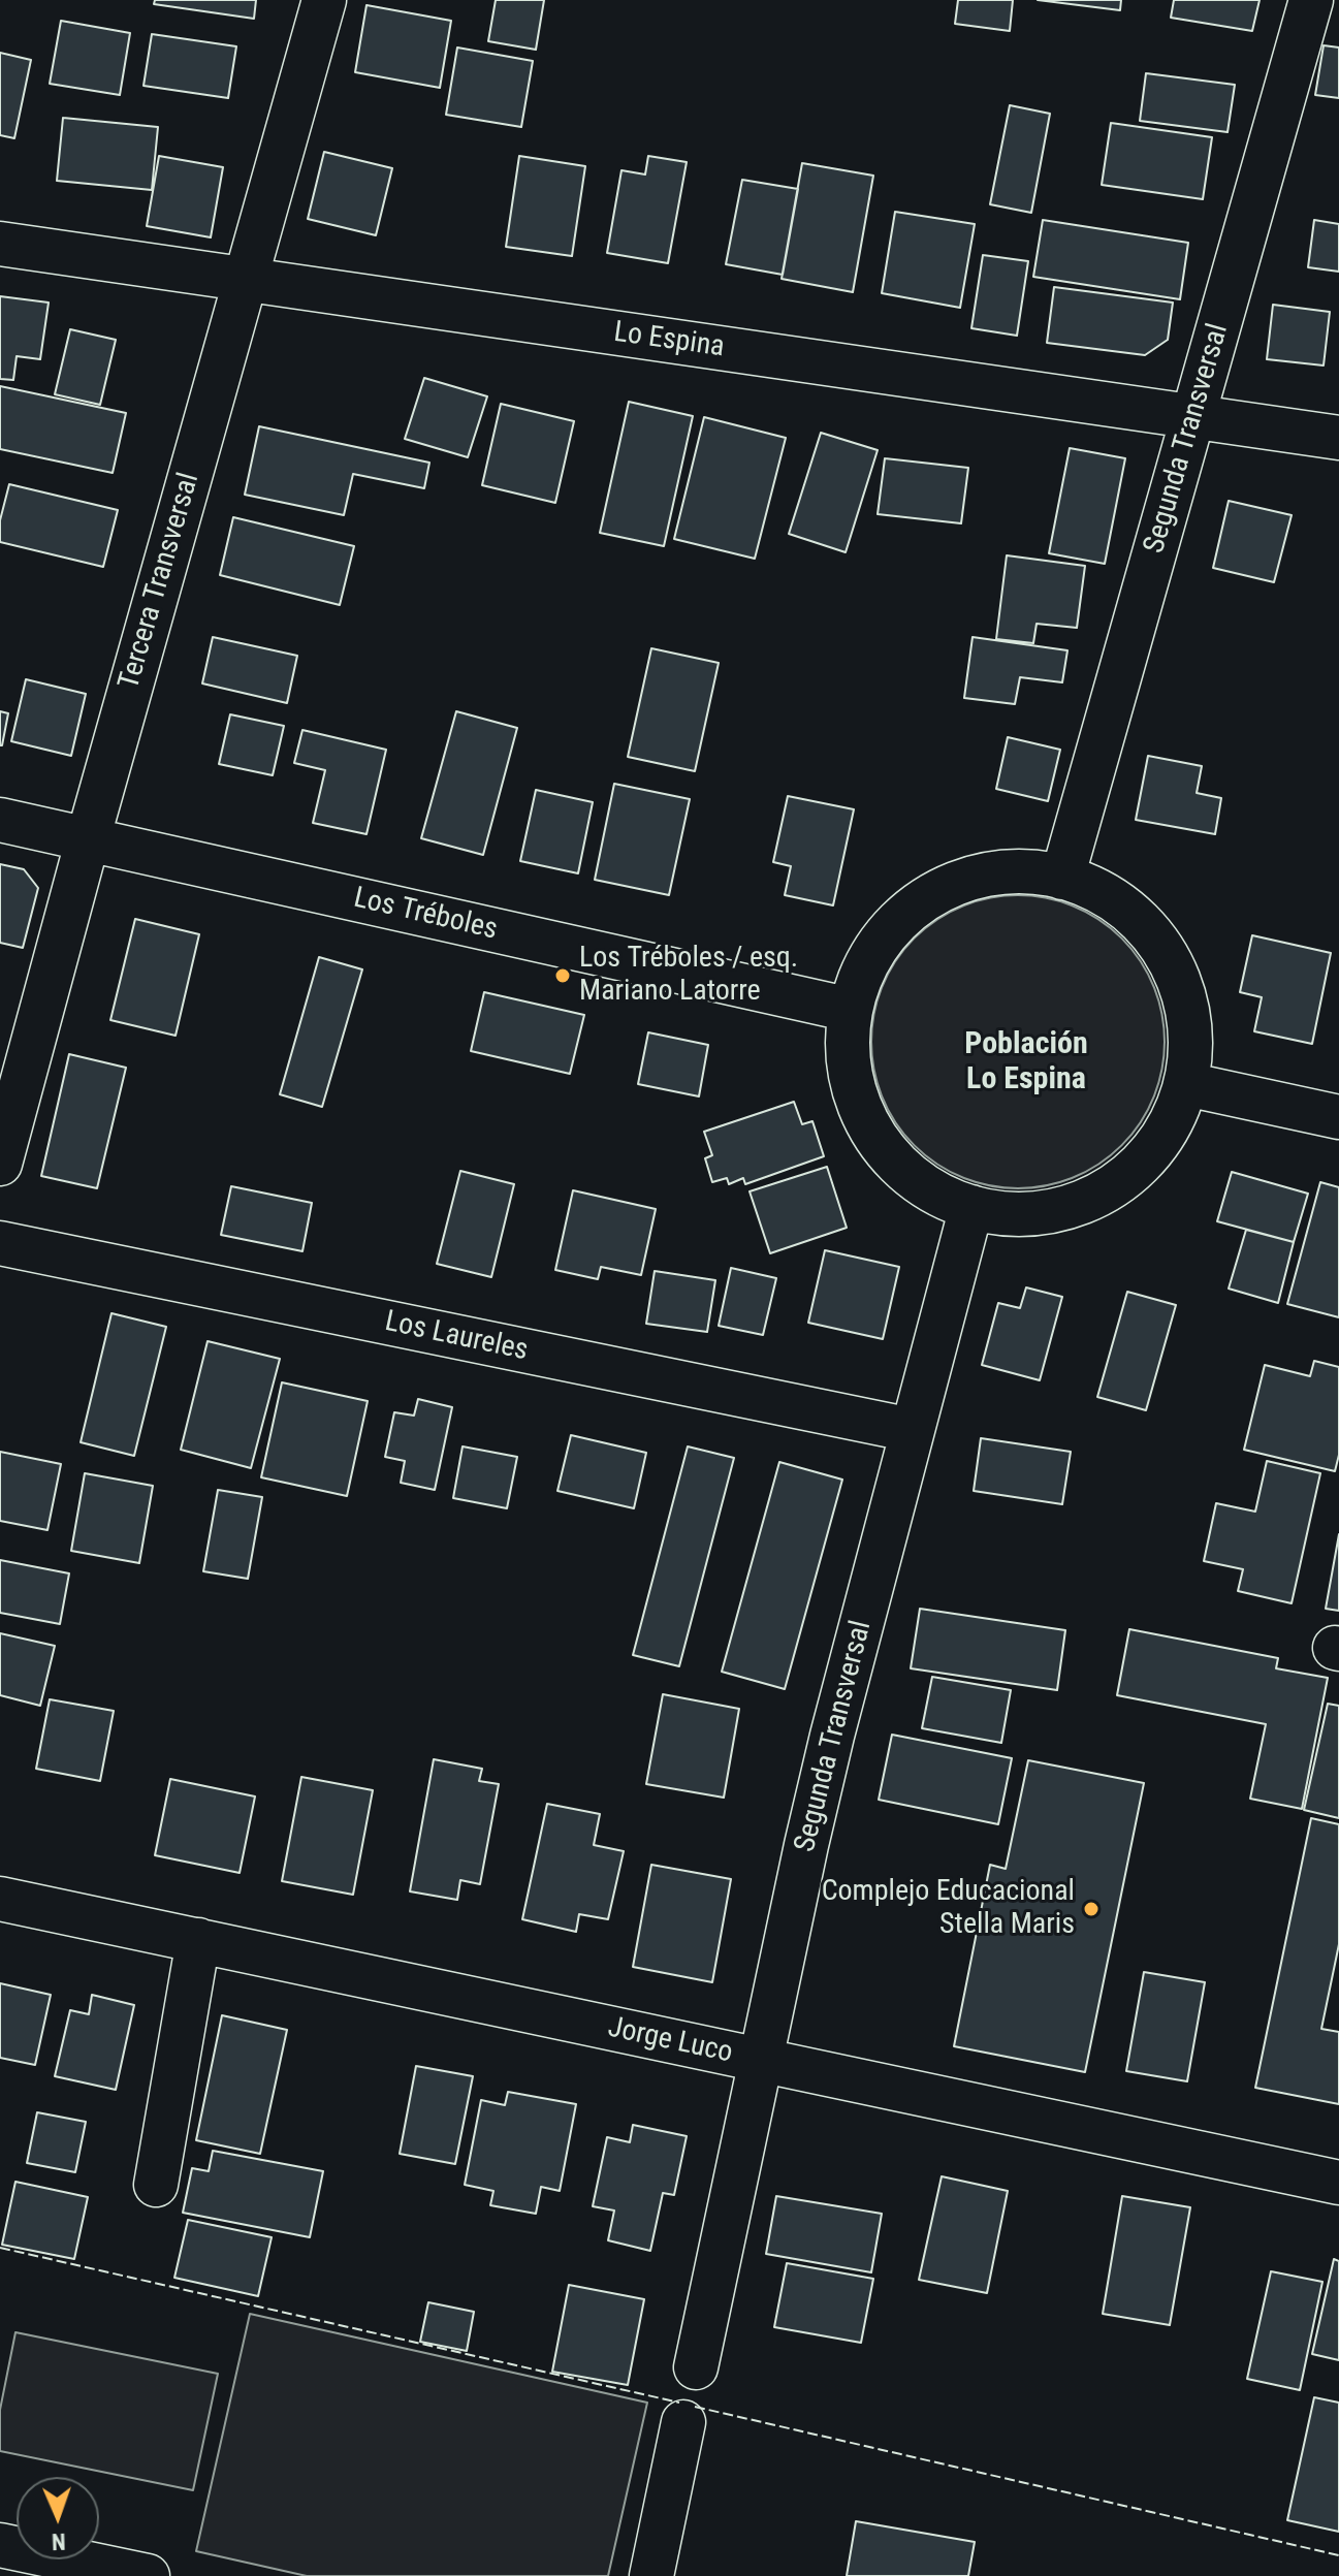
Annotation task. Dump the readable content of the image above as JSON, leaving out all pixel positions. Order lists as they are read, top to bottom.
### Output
{
  "streets": {
    "street": [
      "Lo Espina",
      "Segunda Transversal",
      "Tercera Transversal",
      "Los Tréboles",
      "Los Laureles",
      "Jorge Luco"
    ]
  },
  "crossings": [
    ["Lo Espina", "Segunda Transversal"],
    ["Lo Espina", "Tercera Transversal"],
    ["Segunda Transversal", "Los Laureles"],
    ["Segunda Transversal", "Jorge Luco"],
    ["Tercera Transversal", "Los Tréboles"]
  ],
  "districts": ["Población Lo Espina"],
  "places": ["Los Tréboles / esq. Mariano Latorre", "Complejo Educacional Stella Maris"],
  "north": "bottom"
}
